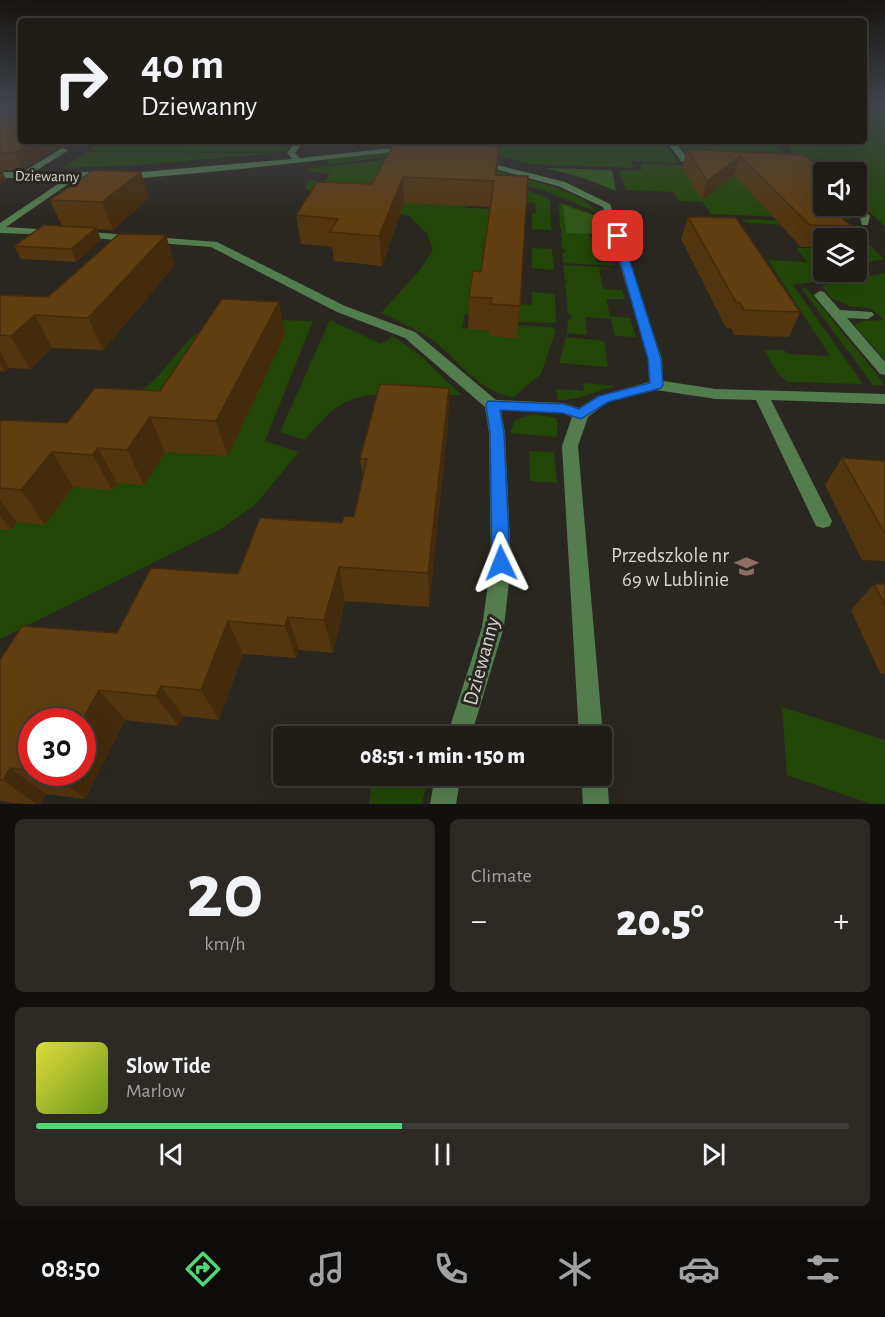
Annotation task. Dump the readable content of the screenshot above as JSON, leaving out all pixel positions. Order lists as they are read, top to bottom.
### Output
{
  "streets": {
    "street": ["Dziewanny"]
  },
  "places": {
    "school or university": ["Przedszkole nr 69 w Lublinie"]
  },
  "page": {
    "turn": ["40 m", "Dziewanny"],
    "limit": "30",
    "trip": "08:51 · 1 min · 150 m",
    "tile": [
      ["20", "km/h"],
      "Climate"
    ],
    "heat": ["−", "20.5°", "+"],
    "song": ["Slow Tide", "Marlow"],
    "tabs": "08:50"
  }
}
